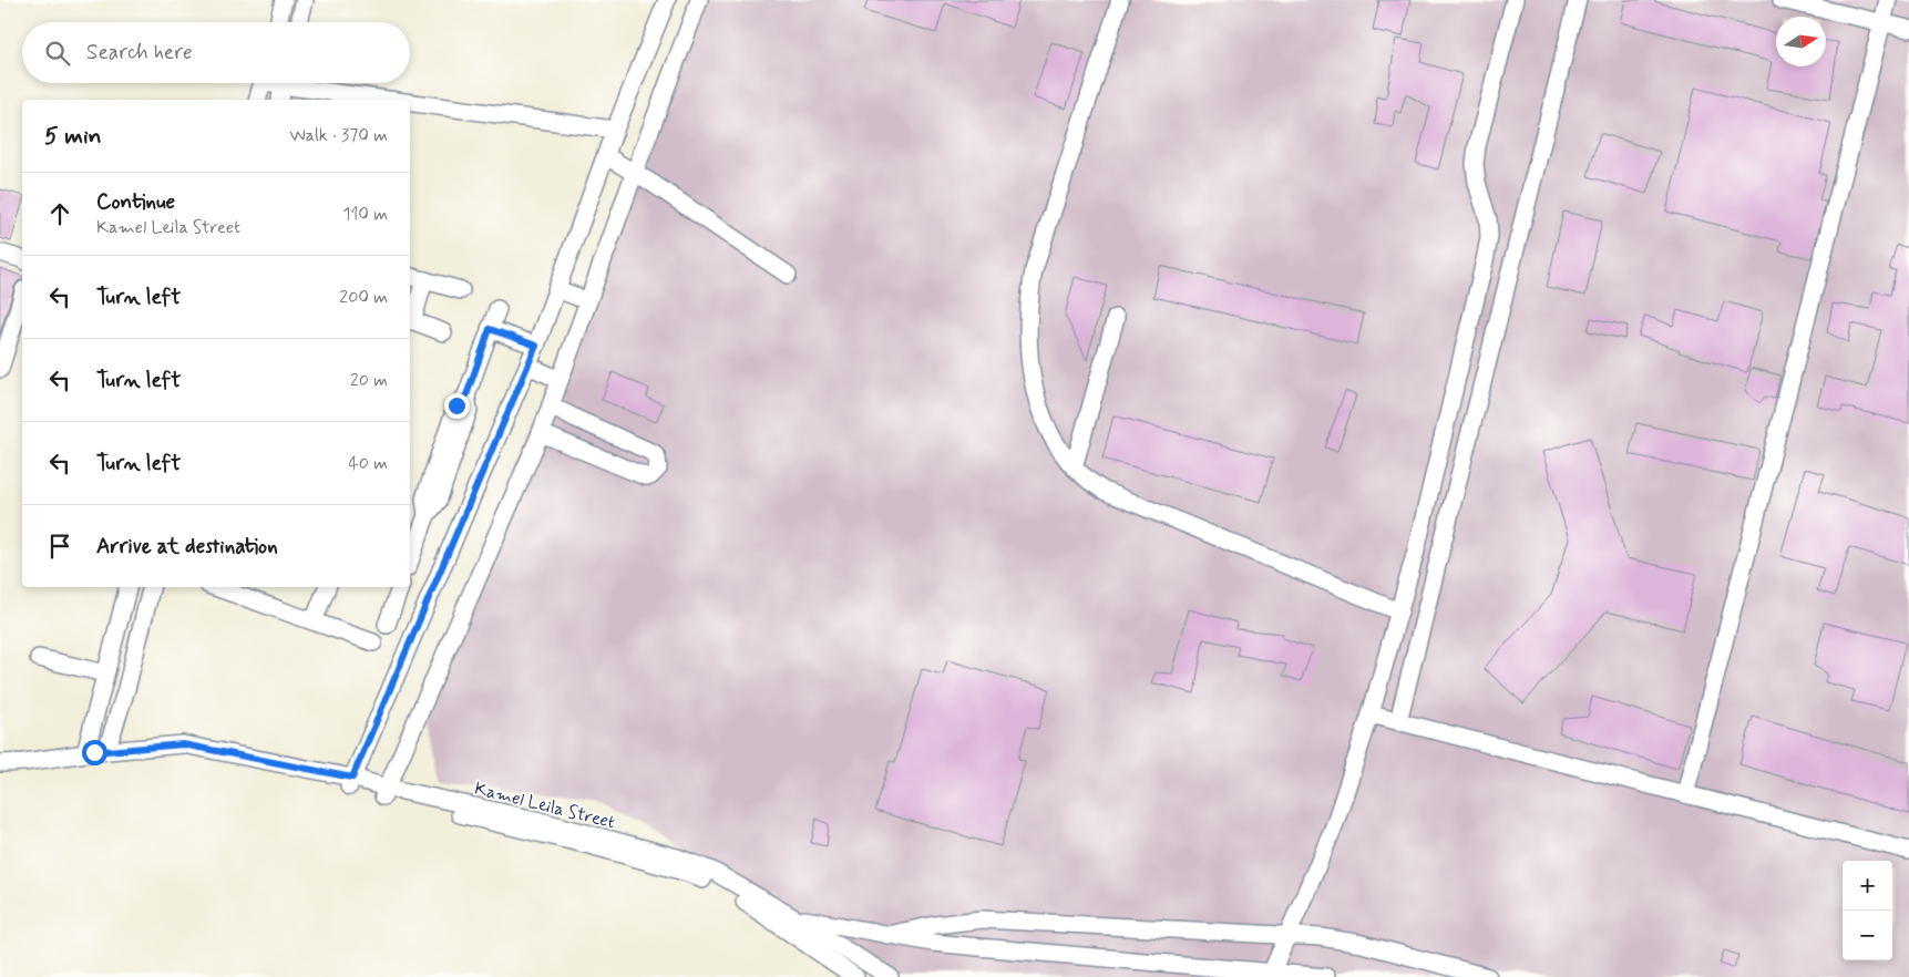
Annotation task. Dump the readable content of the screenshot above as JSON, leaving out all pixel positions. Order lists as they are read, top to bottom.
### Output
{
  "streets": {
    "street": ["Kamel Leila Street"]
  },
  "north": "right",
  "page": {
    "search": "Search here",
    "heading": ["5 min", "Walk · 370 m"],
    "list": [
      ["Continue", "Kamel Leila Street", "110 m"],
      ["Turn left", "200 m"],
      ["Turn left", "20 m"],
      ["Turn left", "40 m"],
      "Arrive at destination"
    ],
    "map_buttons": ["+", "−"]
  }
}
